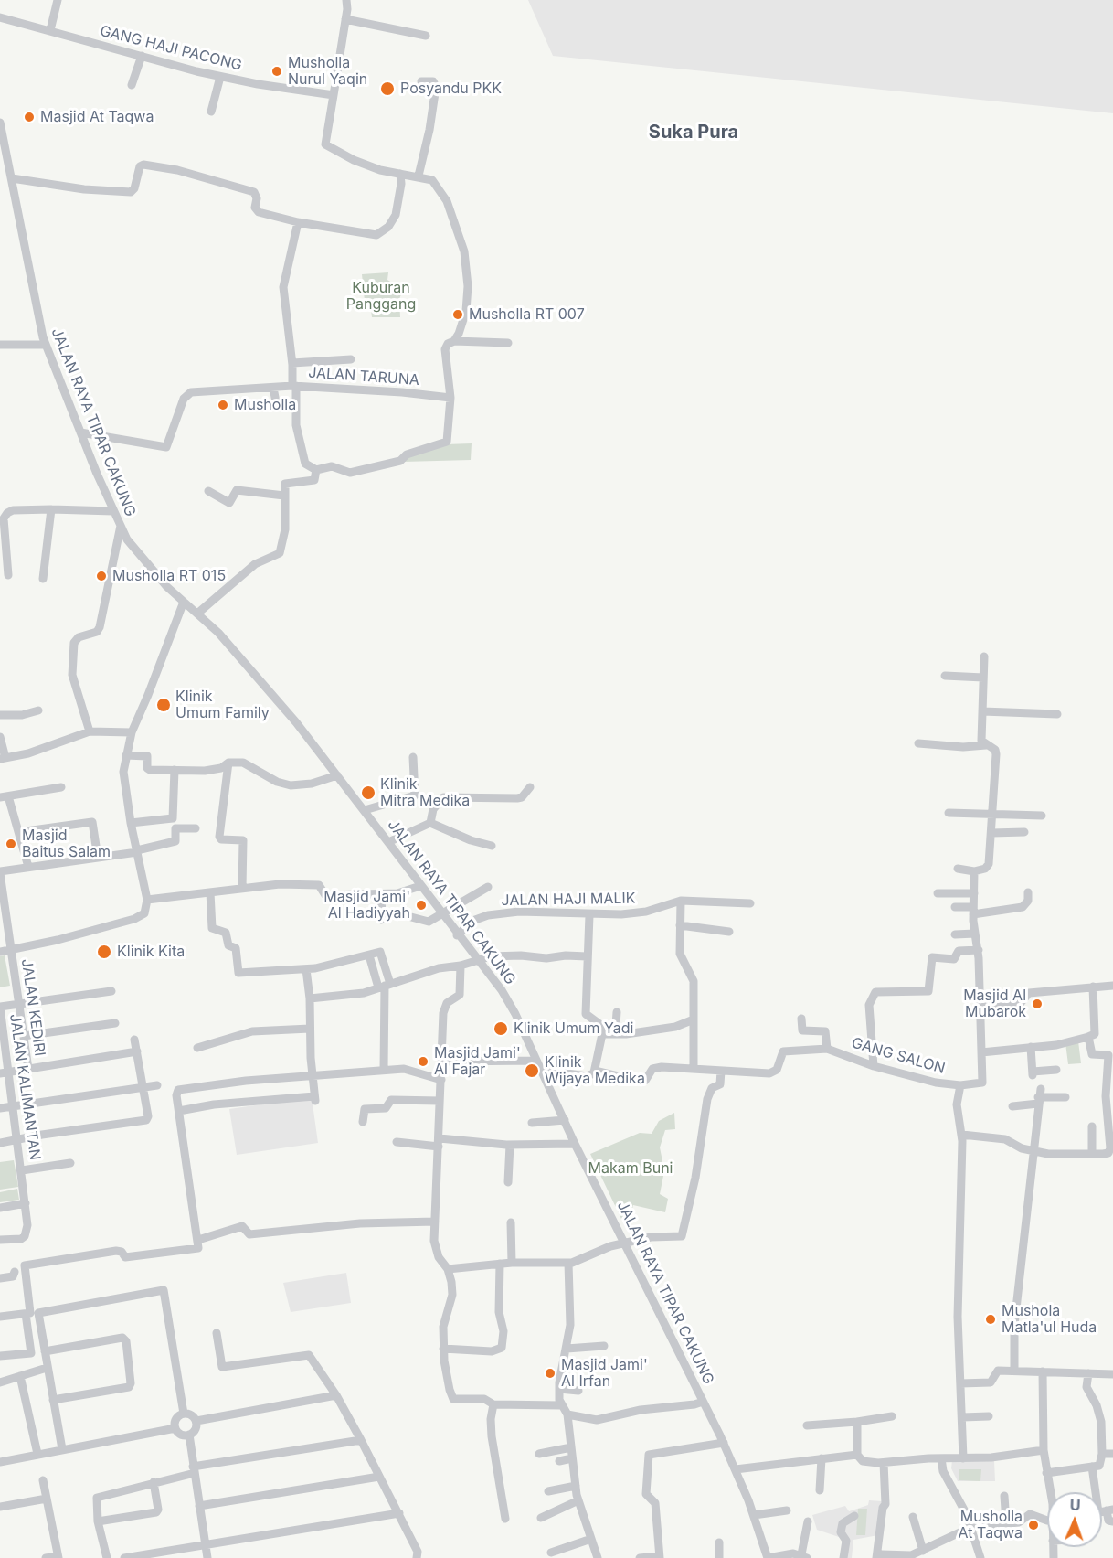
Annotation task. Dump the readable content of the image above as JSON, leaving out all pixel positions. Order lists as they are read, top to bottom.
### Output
{
  "streets": {
    "street": [
      "GANG HAJI PACONG",
      "JALAN TARUNA",
      "JALAN RAYA TIPAR CAKUNG",
      "JALAN HAJI MALIK",
      "JALAN KEDIRI",
      "GANG SALON",
      "JALAN KALIMANTAN"
    ]
  },
  "crossings": [
    ["JALAN TARUNA", "JALAN RAYA TIPAR CAKUNG"],
    ["JALAN RAYA TIPAR CAKUNG", "JALAN HAJI MALIK"],
    ["JALAN RAYA TIPAR CAKUNG", "GANG SALON"]
  ],
  "districts": ["Suka Pura"],
  "parks": ["Kuburan Panggang", "Makam Buni"],
  "places": [
    "Musholla Nurul Yaqin",
    "Posyandu PKK",
    "Masjid At Taqwa",
    "Musholla RT 007",
    "Musholla",
    "Musholla RT 015",
    "Klinik Umum Family",
    "Klinik Mitra Medika",
    "Masjid Baitus Salam",
    "Masjid Jami' Al Hadiyyah",
    "Klinik Kita",
    "Masjid Al Mubarok",
    "Klinik Umum Yadi",
    "Masjid Jami' Al Fajar",
    "Klinik Wijaya Medika",
    "Mushola Matla'ul Huda",
    "Masjid Jami' Al Irfan",
    "Musholla At Taqwa"
  ],
  "north": "top"
}
